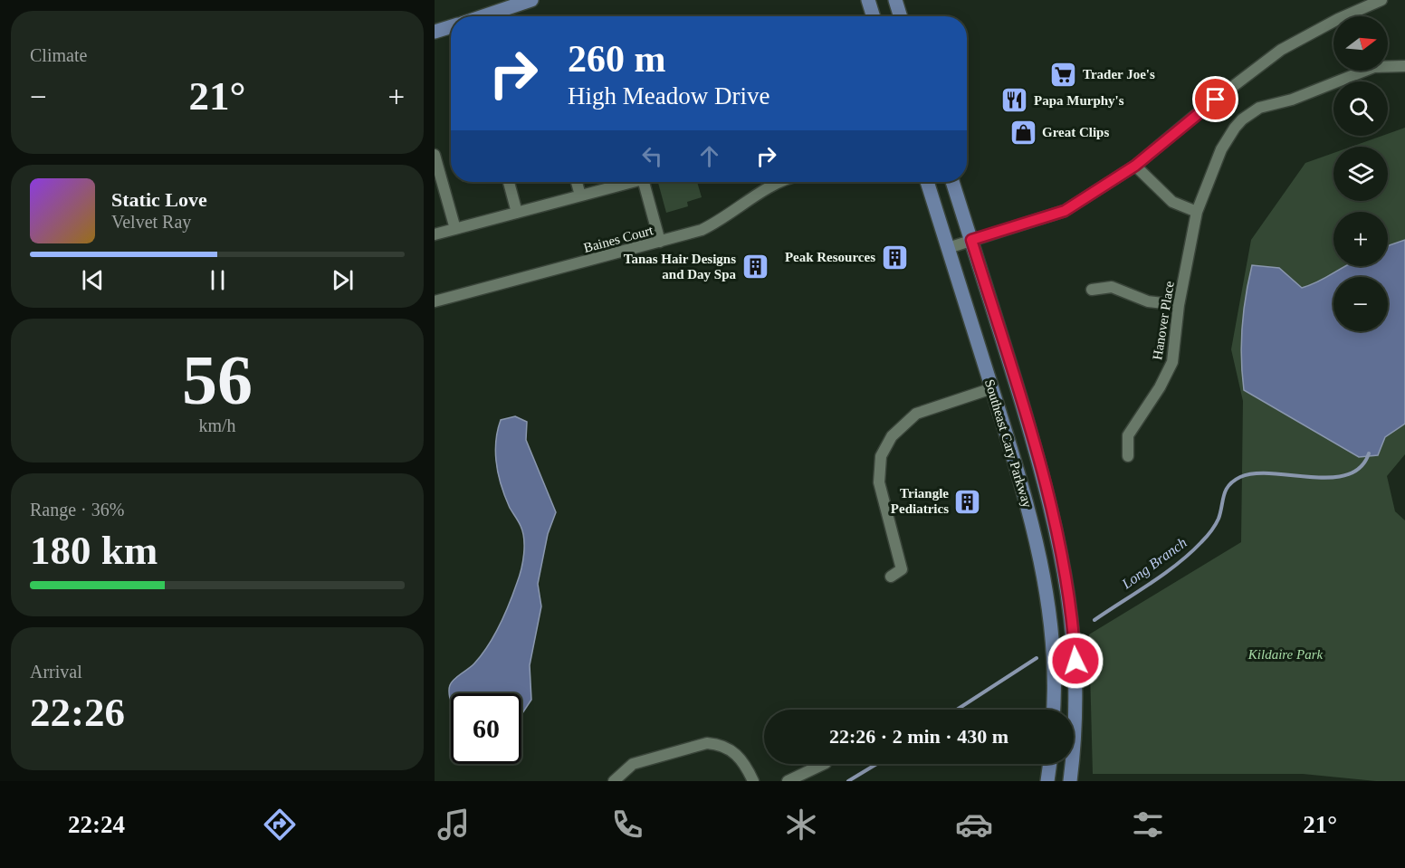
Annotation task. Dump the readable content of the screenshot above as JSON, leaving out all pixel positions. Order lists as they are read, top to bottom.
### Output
{
  "streets": {
    "main road": ["Southeast Cary Parkway"],
    "street": ["Baines Court", "Hanover Place"]
  },
  "water": ["Long Branch"],
  "parks": ["Kildaire Park"],
  "places": {
    "supermarket": ["Trader Joe's"],
    "restaurant": ["Papa Murphy's"],
    "shop": ["Great Clips"],
    "building": ["Peak Resources", "Tanas Hair Designs and Day Spa", "Triangle Pediatrics"]
  },
  "north": "right",
  "page": {
    "tile": [
      "Climate",
      ["56", "km/h"],
      ["Range · 36%", "180 km"],
      ["Arrival", "22:26"]
    ],
    "map_buttons": ["+", "−"],
    "turn": ["260 m", "High Meadow Drive"],
    "heat": ["−", "21°", "+"],
    "song": ["Static Love", "Velvet Ray"],
    "limit": "60",
    "trip": "22:26 · 2 min · 430 m",
    "tabs": ["22:24", "21°"]
  }
}
